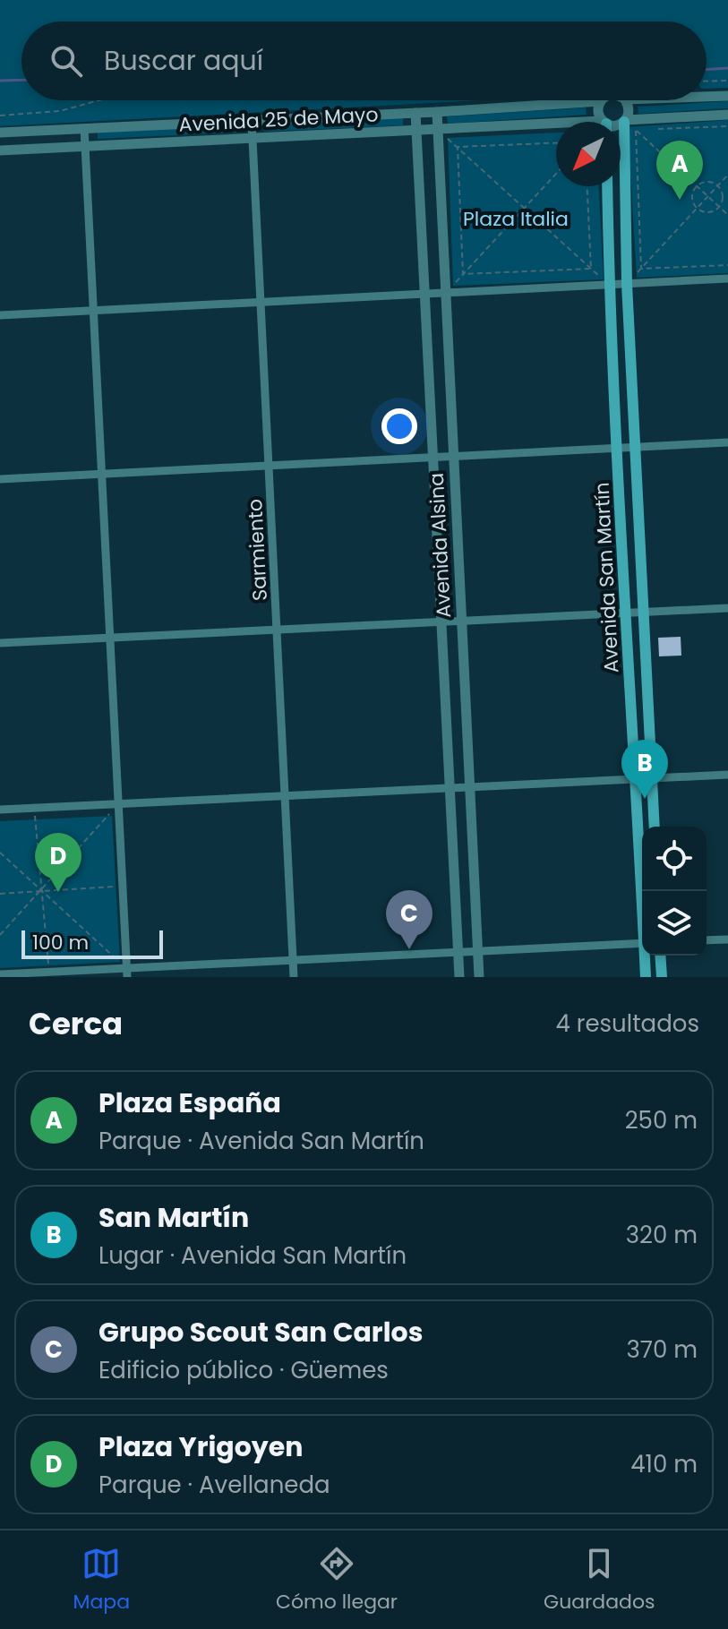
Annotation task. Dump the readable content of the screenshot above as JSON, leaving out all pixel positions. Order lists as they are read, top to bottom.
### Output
{
  "streets": {
    "main road": ["Avenida San Martín"],
    "street": ["Avenida 25 de Mayo", "Avenida Alsina", "Sarmiento"]
  },
  "crossings": [
    ["Avenida 25 de Mayo", "Avenida Alsina"],
    ["Avenida 25 de Mayo", "Sarmiento"]
  ],
  "parks": ["Plaza Italia"],
  "scale_bar": "100 m",
  "north": "bottom left",
  "page": {
    "search": "Buscar aquí",
    "pins": [
      "A",
      "B",
      "D",
      "C"
    ],
    "scale": "100 m",
    "heading": ["Cerca", "4 resultados"],
    "list": [
      {
        "mark": "A",
        "name": "Plaza España",
        "note": "Parque · Avenida San Martín",
        "value": "250 m"
      },
      {
        "mark": "B",
        "name": "San Martín",
        "note": "Lugar · Avenida San Martín",
        "value": "320 m"
      },
      {
        "mark": "C",
        "name": "Grupo Scout San Carlos",
        "note": "Edificio público · Güemes",
        "value": "370 m"
      },
      {
        "mark": "D",
        "name": "Plaza Yrigoyen",
        "note": "Parque · Avellaneda",
        "value": "410 m"
      }
    ],
    "nav": ["Mapa", "Cómo llegar", "Guardados"]
  }
}
